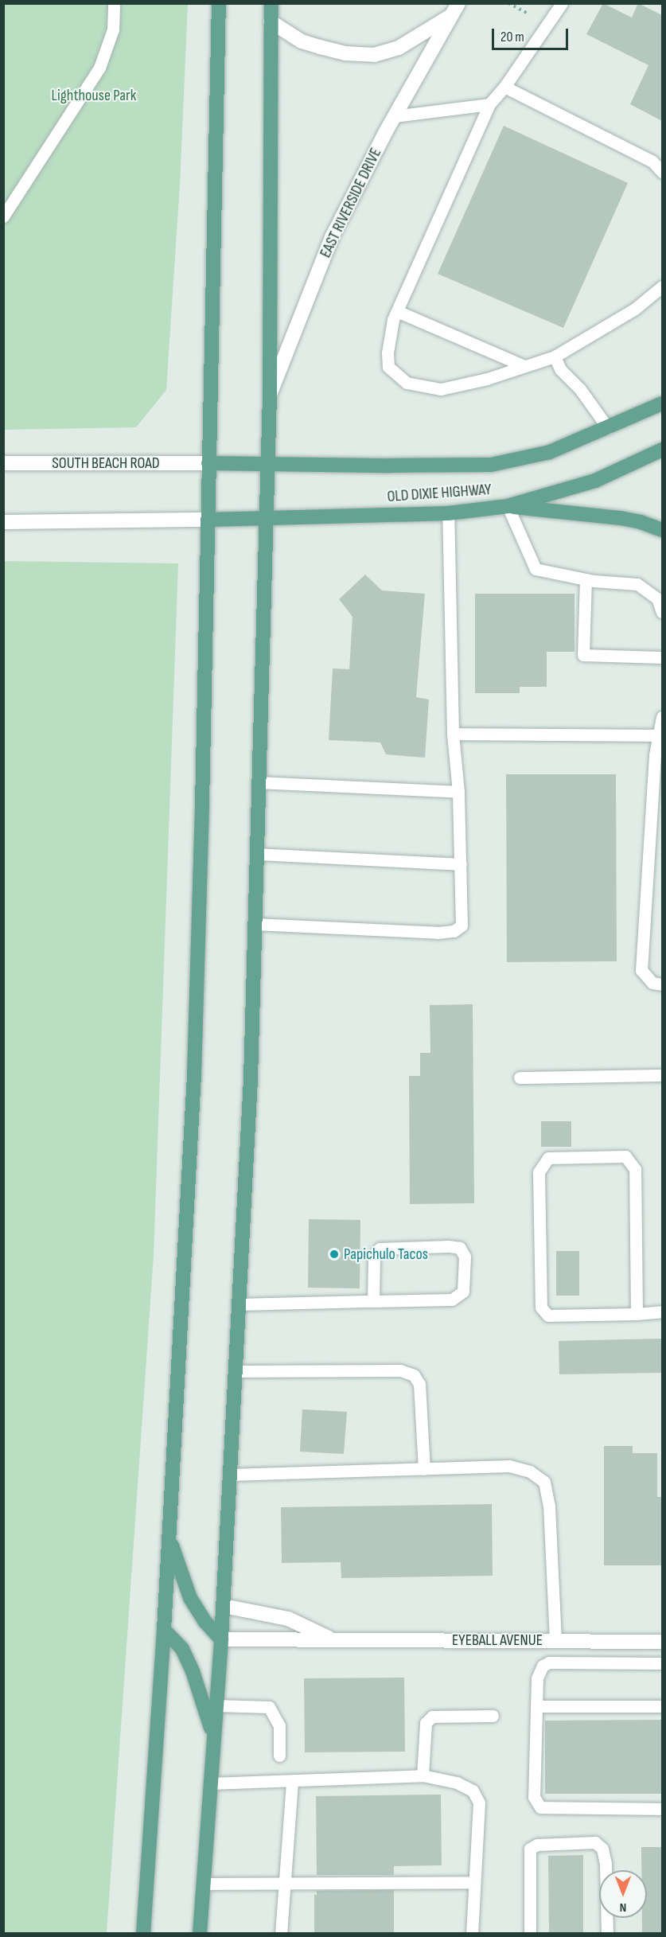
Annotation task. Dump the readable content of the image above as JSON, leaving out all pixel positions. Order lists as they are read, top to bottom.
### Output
{
  "streets": {
    "main road": ["OLD DIXIE HIGHWAY"],
    "street": ["EAST RIVERSIDE DRIVE", "SOUTH BEACH ROAD", "EYEBALL AVENUE"]
  },
  "crossings": [
    ["SOUTH BEACH ROAD", "OLD DIXIE HIGHWAY"]
  ],
  "parks": ["Lighthouse Park"],
  "places": ["Papichulo Tacos"],
  "scale_bar": "20 m",
  "north": "bottom"
}
